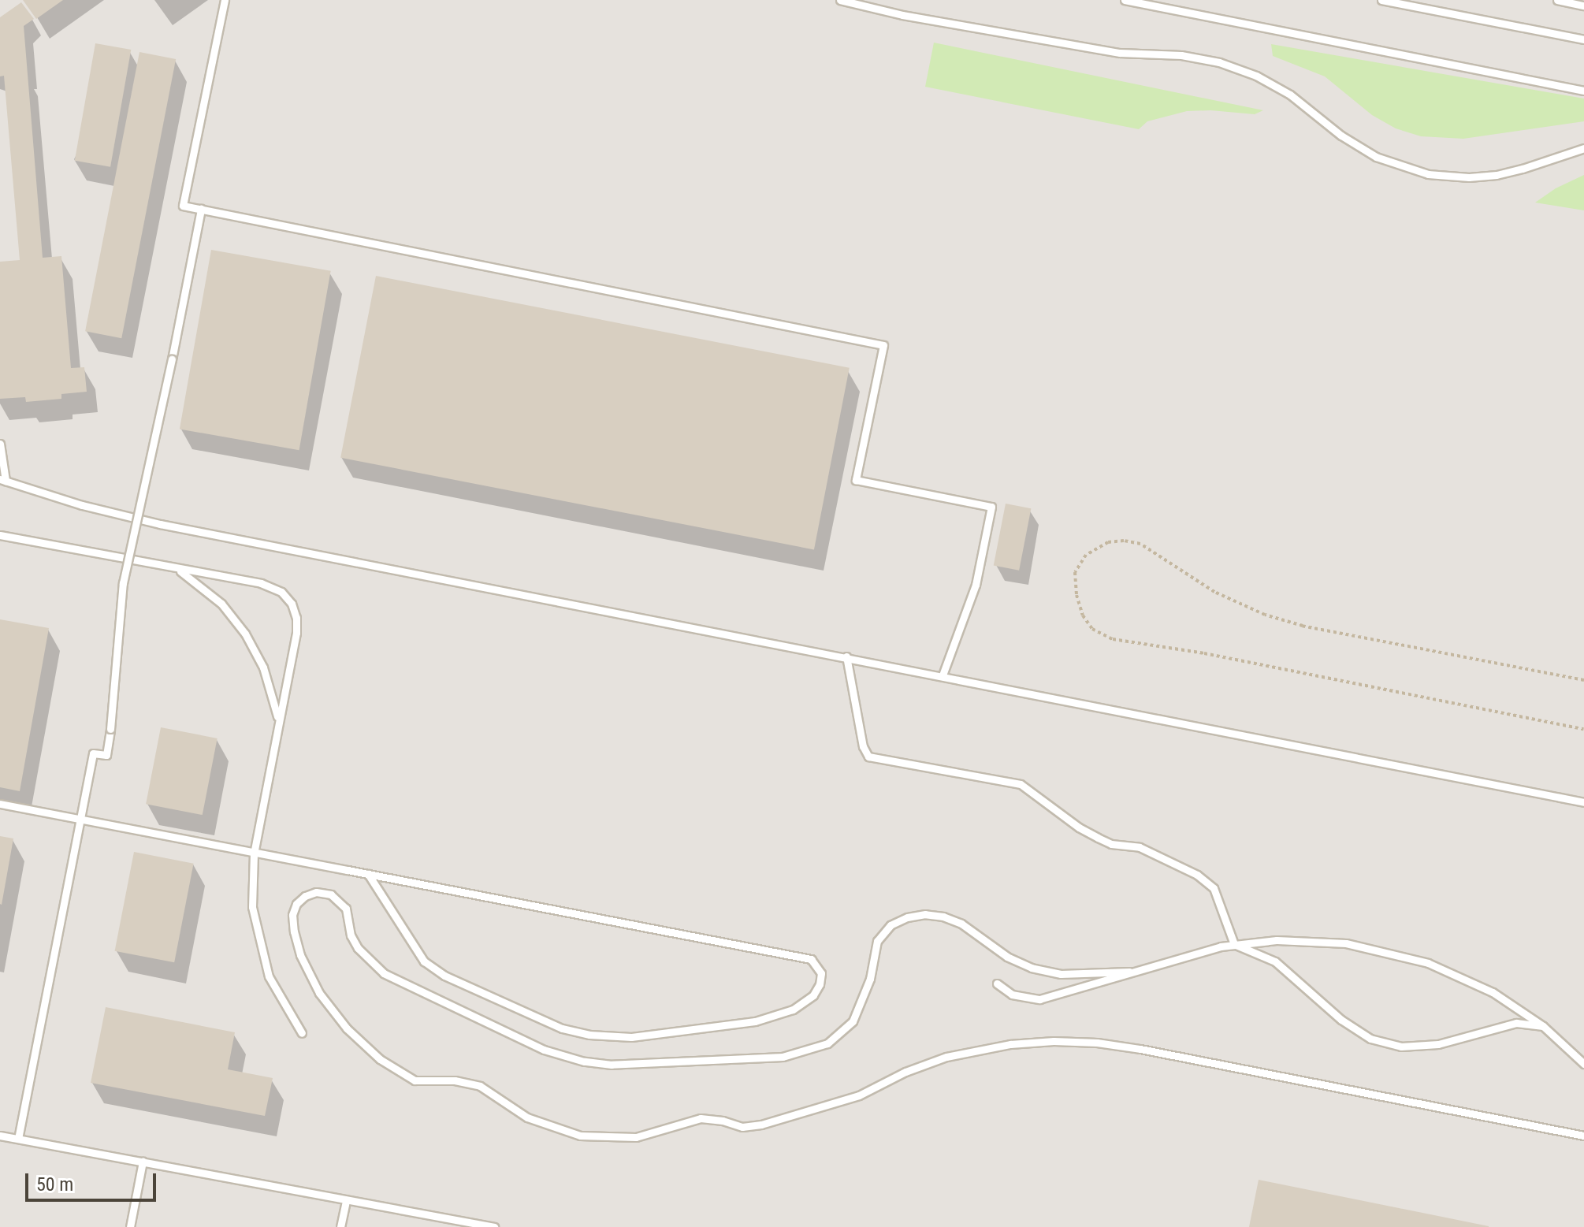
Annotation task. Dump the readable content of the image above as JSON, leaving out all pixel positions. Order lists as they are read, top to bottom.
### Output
{
  "scale_bar": "50 m"
}
